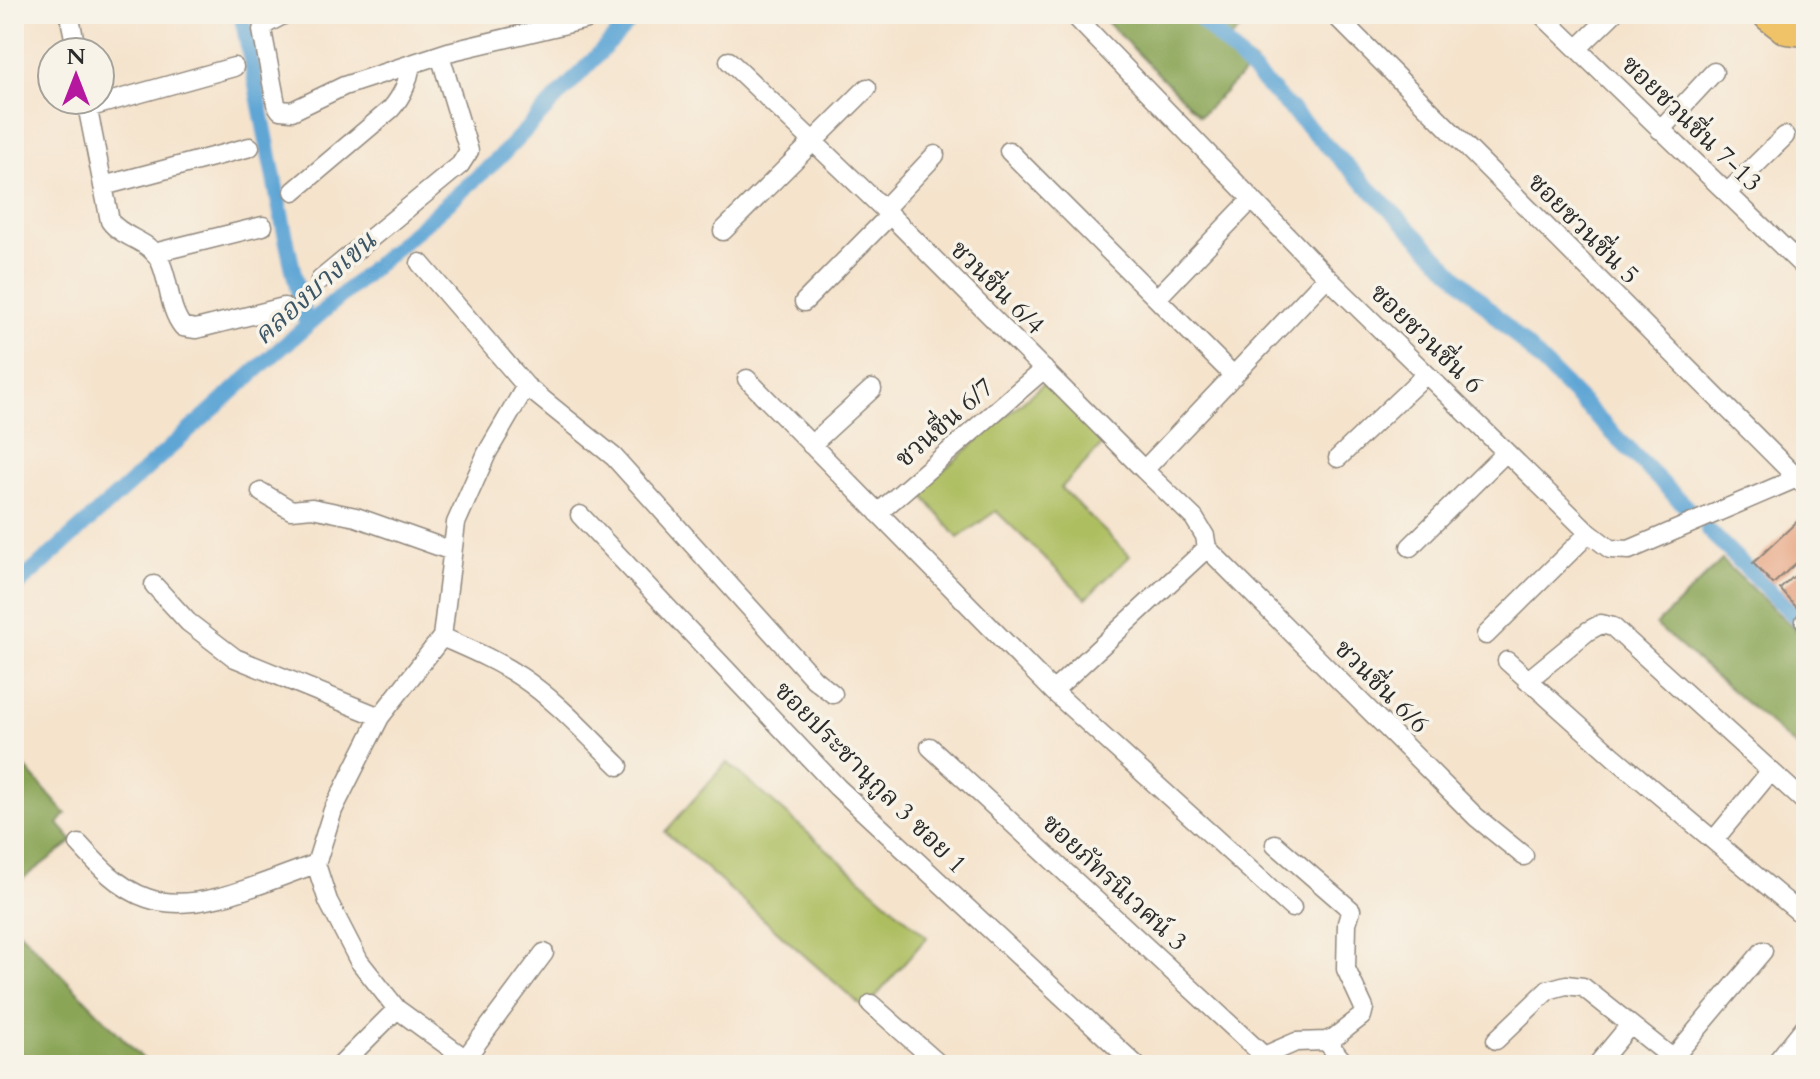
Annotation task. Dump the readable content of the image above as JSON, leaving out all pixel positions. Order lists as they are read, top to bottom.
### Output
{
  "streets": {
    "street": [
      "ซอยชวนชื่น 7-13",
      "ซอยชวนชื่น 5",
      "ชวนชื่น 6/4",
      "ซอยชวนชื่น 6",
      "ชวนชื่น 6/7",
      "ชวนชื่น 6/6",
      "ซอยประชานุกูล 3 ซอย 1",
      "ซอยภัทรนิเวศน์ 3"
    ]
  },
  "crossings": [
    ["ซอยชวนชื่น 5", "ซอยชวนชื่น 6"],
    ["ชวนชื่น 6/4", "ชวนชื่น 6/7"],
    ["ชวนชื่น 6/4", "ชวนชื่น 6/6"]
  ],
  "water": ["คลองบางเขน"],
  "north": "top"
}
